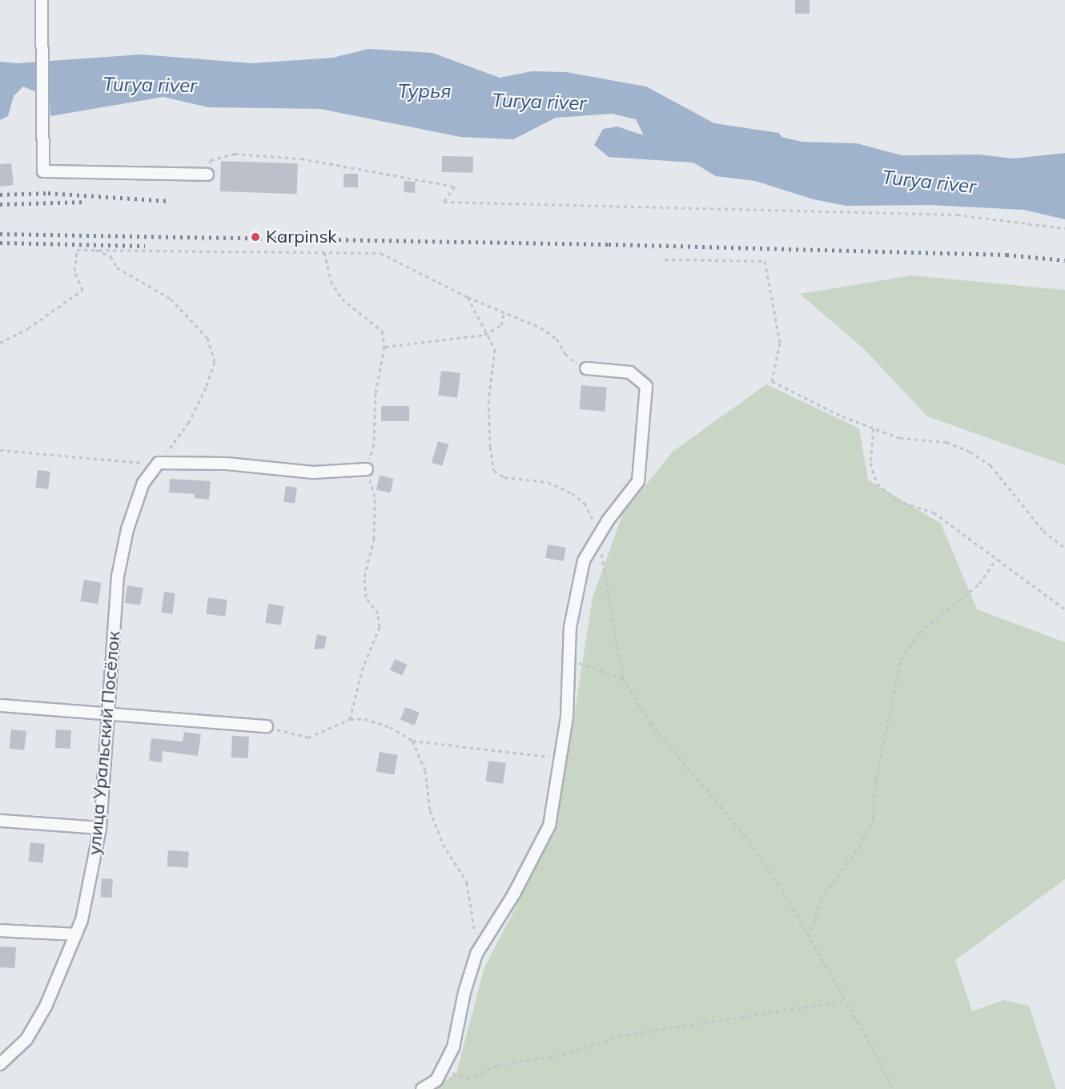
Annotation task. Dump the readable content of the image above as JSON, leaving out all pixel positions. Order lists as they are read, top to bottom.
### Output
{
  "streets": {
    "street": ["улица Уральский Посёлок"]
  },
  "water": ["Turya river", "Турья"],
  "places": ["Karpinsk"]
}
